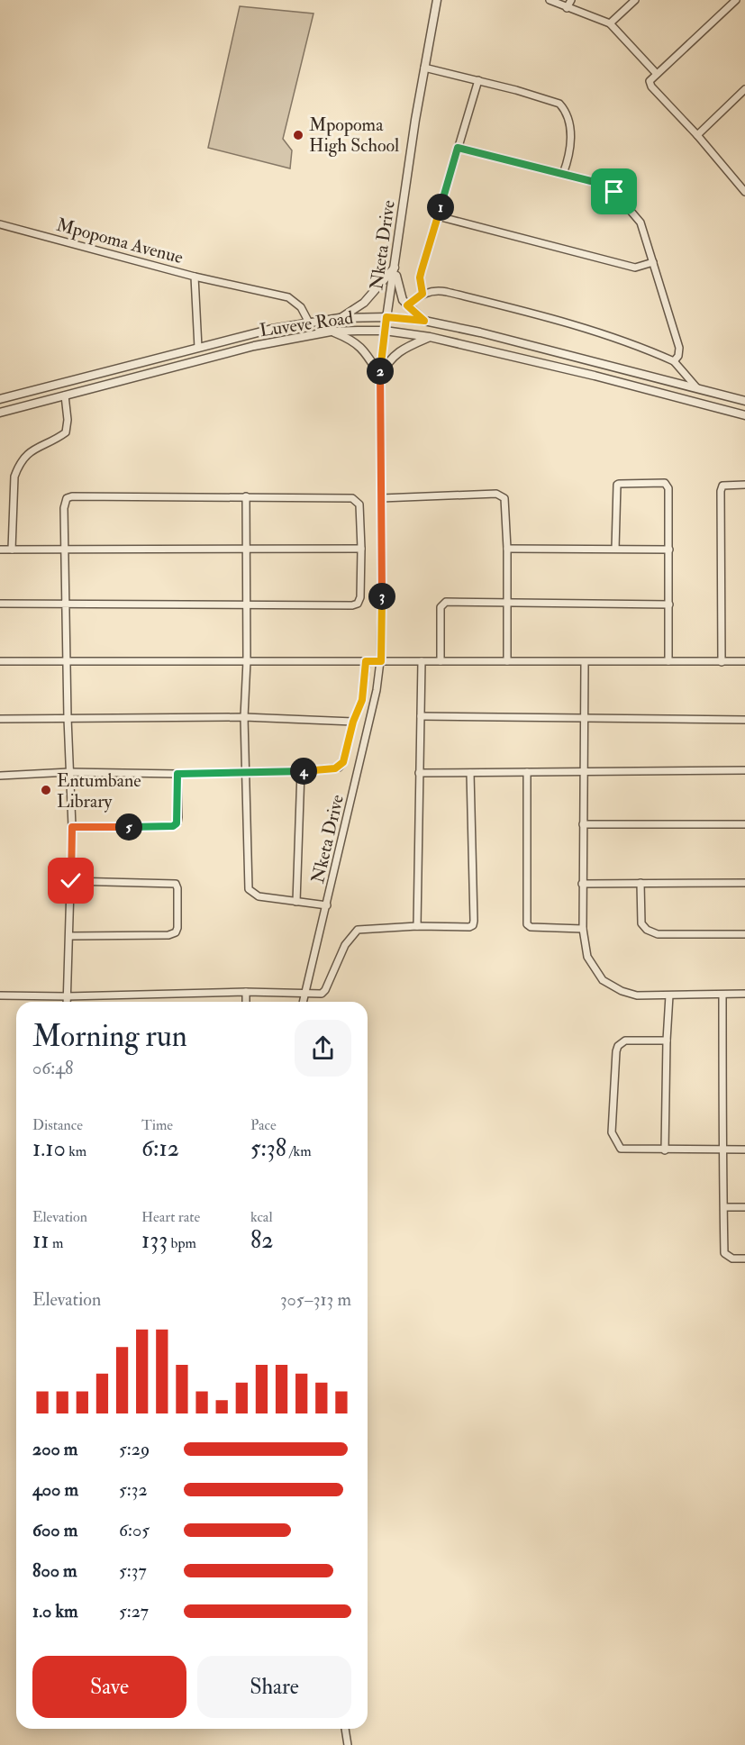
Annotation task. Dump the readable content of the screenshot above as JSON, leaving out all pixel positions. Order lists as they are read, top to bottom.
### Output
{
  "streets": {
    "street": ["Mpopoma Avenue", "Nketa Drive", "Luveve Road"]
  },
  "crossings": [
    ["Mpopoma Avenue", "Luveve Road"],
    ["Nketa Drive", "Luveve Road"]
  ],
  "places": ["Mpopoma High School", "Entumbane Library"],
  "page": {
    "pins": [
      "1",
      "2",
      "3",
      "4",
      "5"
    ],
    "heading": ["Morning run", "06:48"],
    "stats": [
      ["Distance", "1.10 km"],
      ["Time", "6:12"],
      ["Pace", "5:38 /km"],
      ["Elevation", "11 m"],
      ["Heart rate", "133 bpm"],
      ["kcal", "82"]
    ],
    "chart": ["Elevation", "305–313 m"],
    "list": [
      {
        "name": "200 m",
        "note": "5:29"
      },
      {
        "name": "400 m",
        "note": "5:32"
      },
      {
        "name": "600 m",
        "note": "6:05"
      },
      {
        "name": "800 m",
        "note": "5:37"
      },
      {
        "name": "1.0 km",
        "note": "5:27"
      }
    ],
    "buttons": ["Save", "Share"]
  }
}
